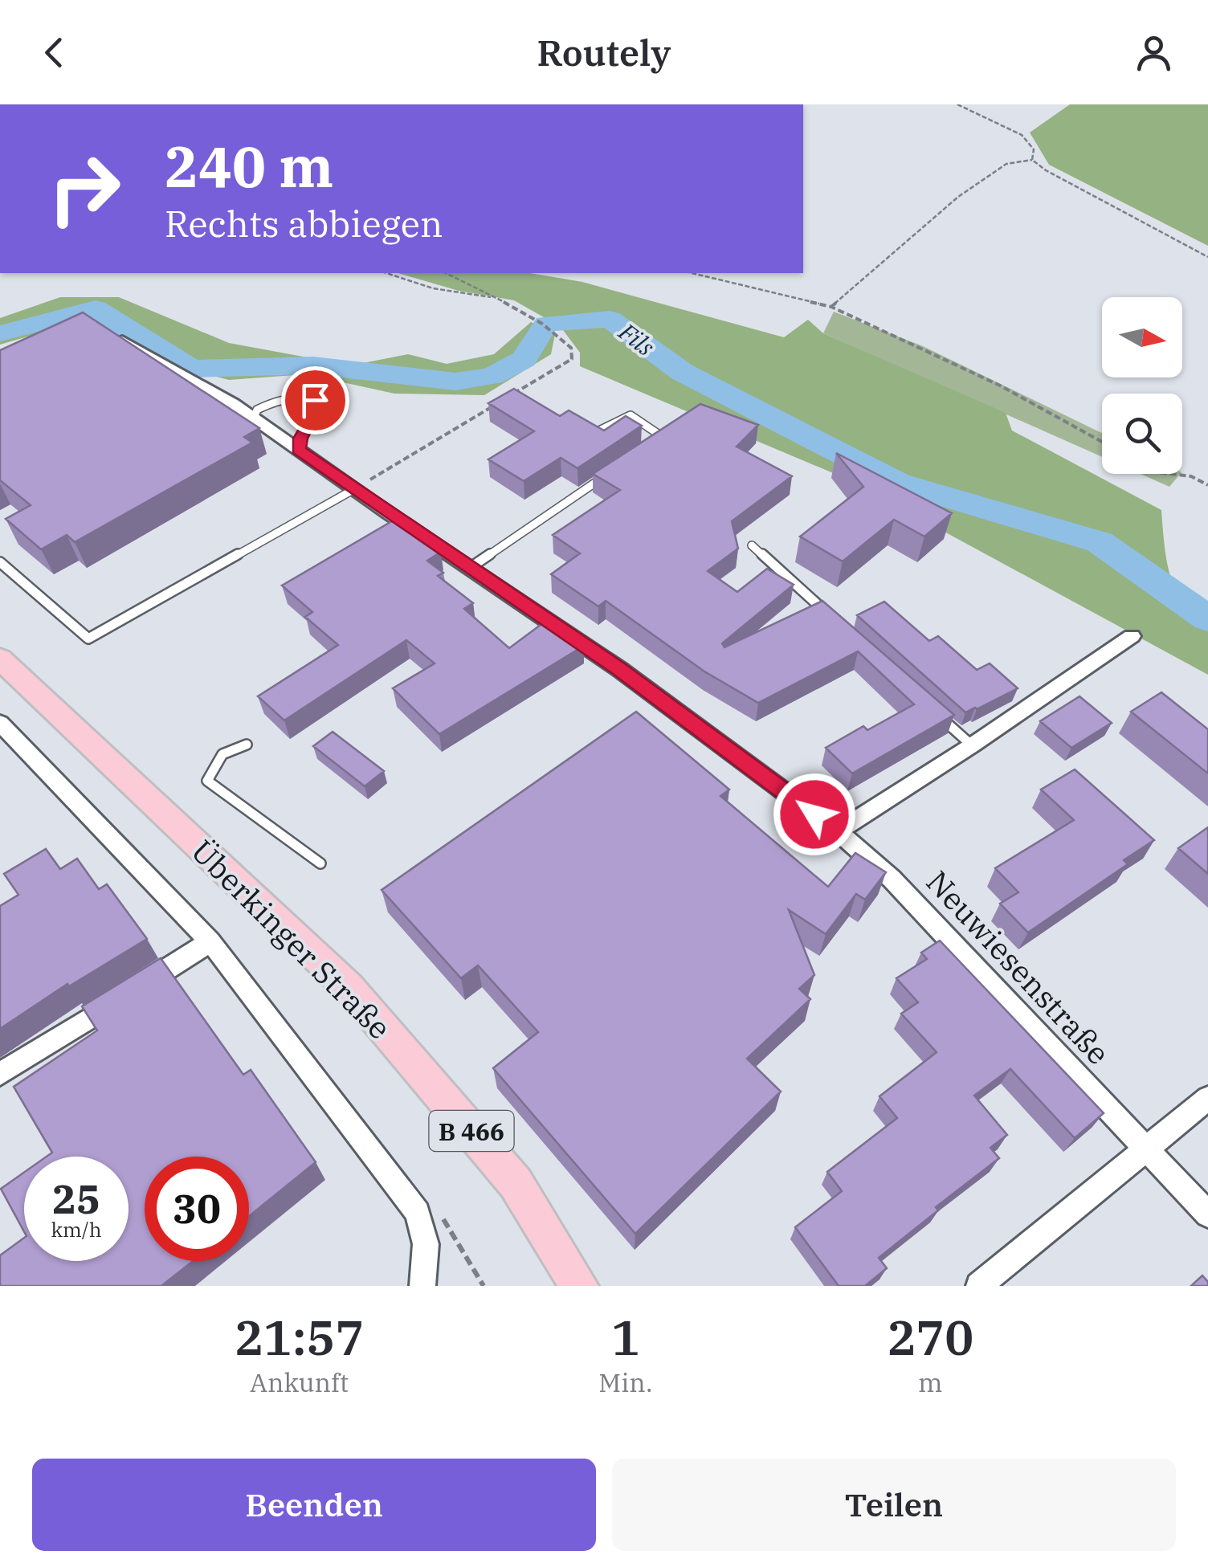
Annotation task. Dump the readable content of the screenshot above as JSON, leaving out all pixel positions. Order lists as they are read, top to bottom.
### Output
{
  "streets": {
    "main road": ["Überkinger Straße", "B 466"],
    "street": ["Neuwiesenstraße"]
  },
  "water": ["Fils"],
  "north": "right",
  "page": {
    "header": "Routely",
    "turn": ["240 m", "Rechts abbiegen"],
    "speed": "25 km/h",
    "limit": "30",
    "eta": [
      "21:57",
      "Ankunft",
      "1",
      "Min.",
      "270",
      "m"
    ],
    "buttons": ["Beenden", "Teilen"]
  }
}
